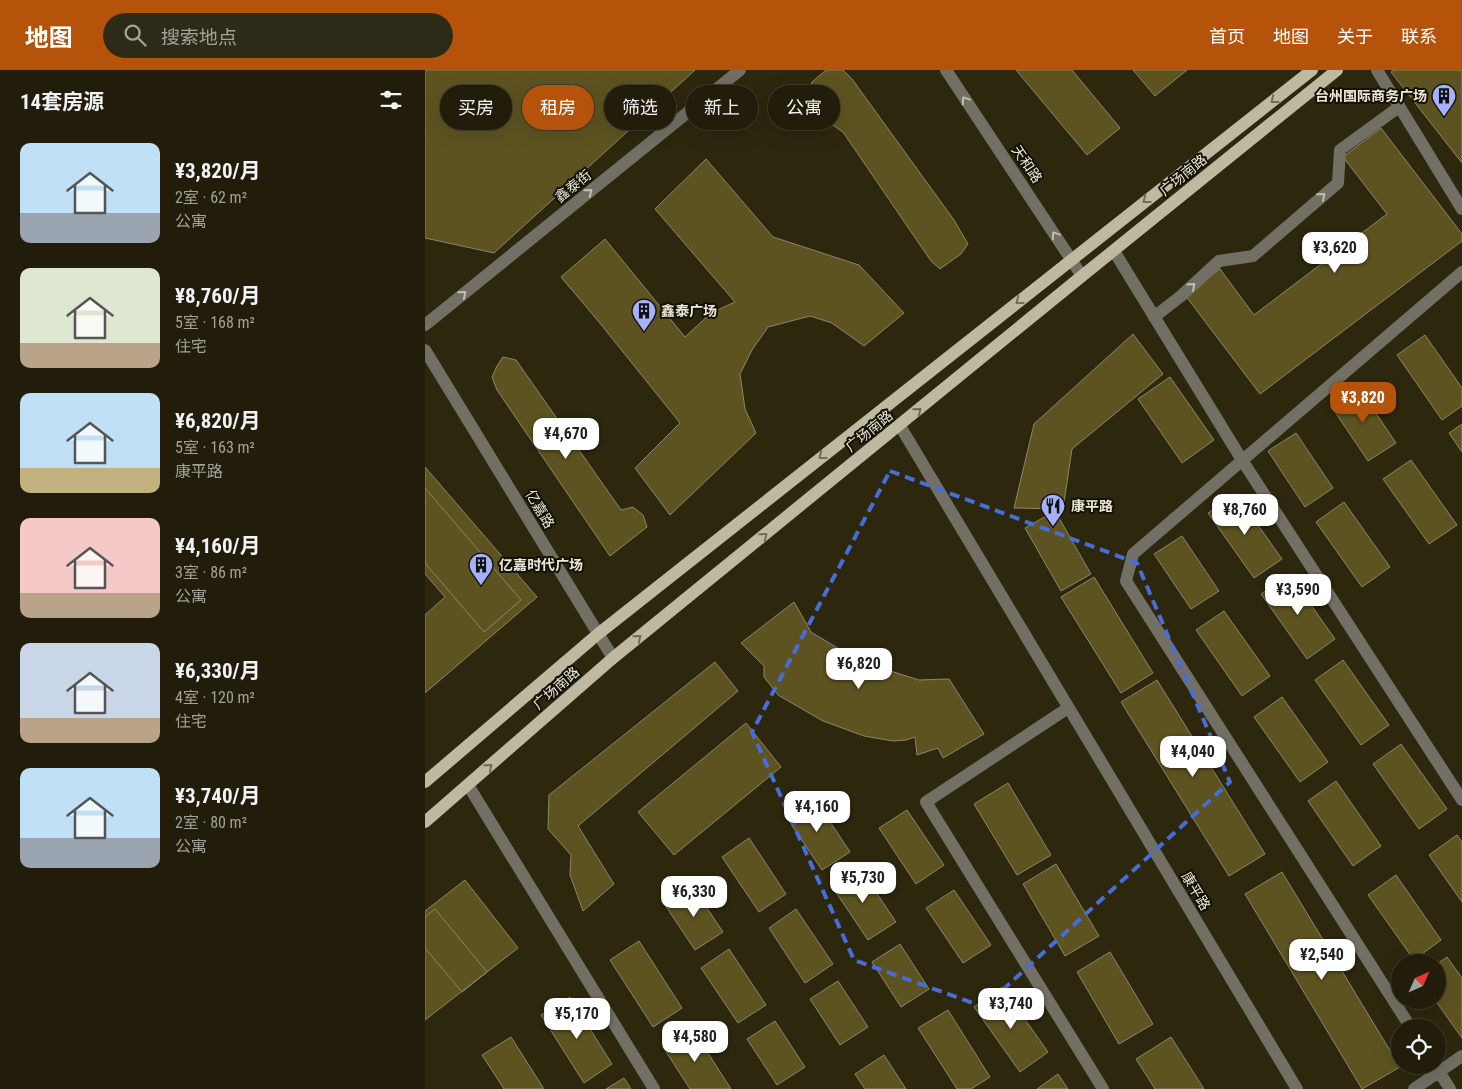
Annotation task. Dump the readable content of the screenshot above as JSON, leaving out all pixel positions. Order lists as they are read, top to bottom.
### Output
{
  "streets": {
    "main road": ["广场南路"],
    "street": [
      "天和路",
      "鑫泰街",
      "亿嘉路",
      "康平路"
    ]
  },
  "crossings": [
    ["天和路", "广场南路"],
    ["广场南路", "亿嘉路"],
    ["广场南路", "康平路"]
  ],
  "one_way": ["天和路", "鑫泰街"],
  "places": {
    "building": ["台州国际商务广场", "鑫泰广场", "亿嘉时代广场"],
    "restaurant": ["康平路"]
  },
  "north": "top right",
  "page": {
    "header": "地图",
    "search": "搜索地点",
    "nav": [
      "首页",
      "地图",
      "关于",
      "联系"
    ],
    "heading": "14套房源",
    "chip": [
      "买房",
      "租房",
      "筛选",
      "新上",
      "公寓"
    ],
    "list": [
      {
        "name": "¥3,820/月",
        "note": "2室 · 62 m² · 公寓"
      },
      {
        "name": "¥8,760/月",
        "note": "5室 · 168 m² · 住宅"
      },
      {
        "name": "¥6,820/月",
        "note": "5室 · 163 m² · 康平路"
      },
      {
        "name": "¥4,160/月",
        "note": "3室 · 86 m² · 公寓"
      },
      {
        "name": "¥6,330/月",
        "note": "4室 · 120 m² · 住宅"
      },
      {
        "name": "¥3,740/月",
        "note": "2室 · 80 m² · 公寓"
      }
    ],
    "price": [
      "¥3,620",
      "¥3,820",
      "¥4,670",
      "¥8,760",
      "¥3,590",
      "¥6,820",
      "¥4,040",
      "¥4,160",
      "¥5,730",
      "¥6,330",
      "¥2,540",
      "¥3,740",
      "¥5,170",
      "¥4,580"
    ]
  }
}
